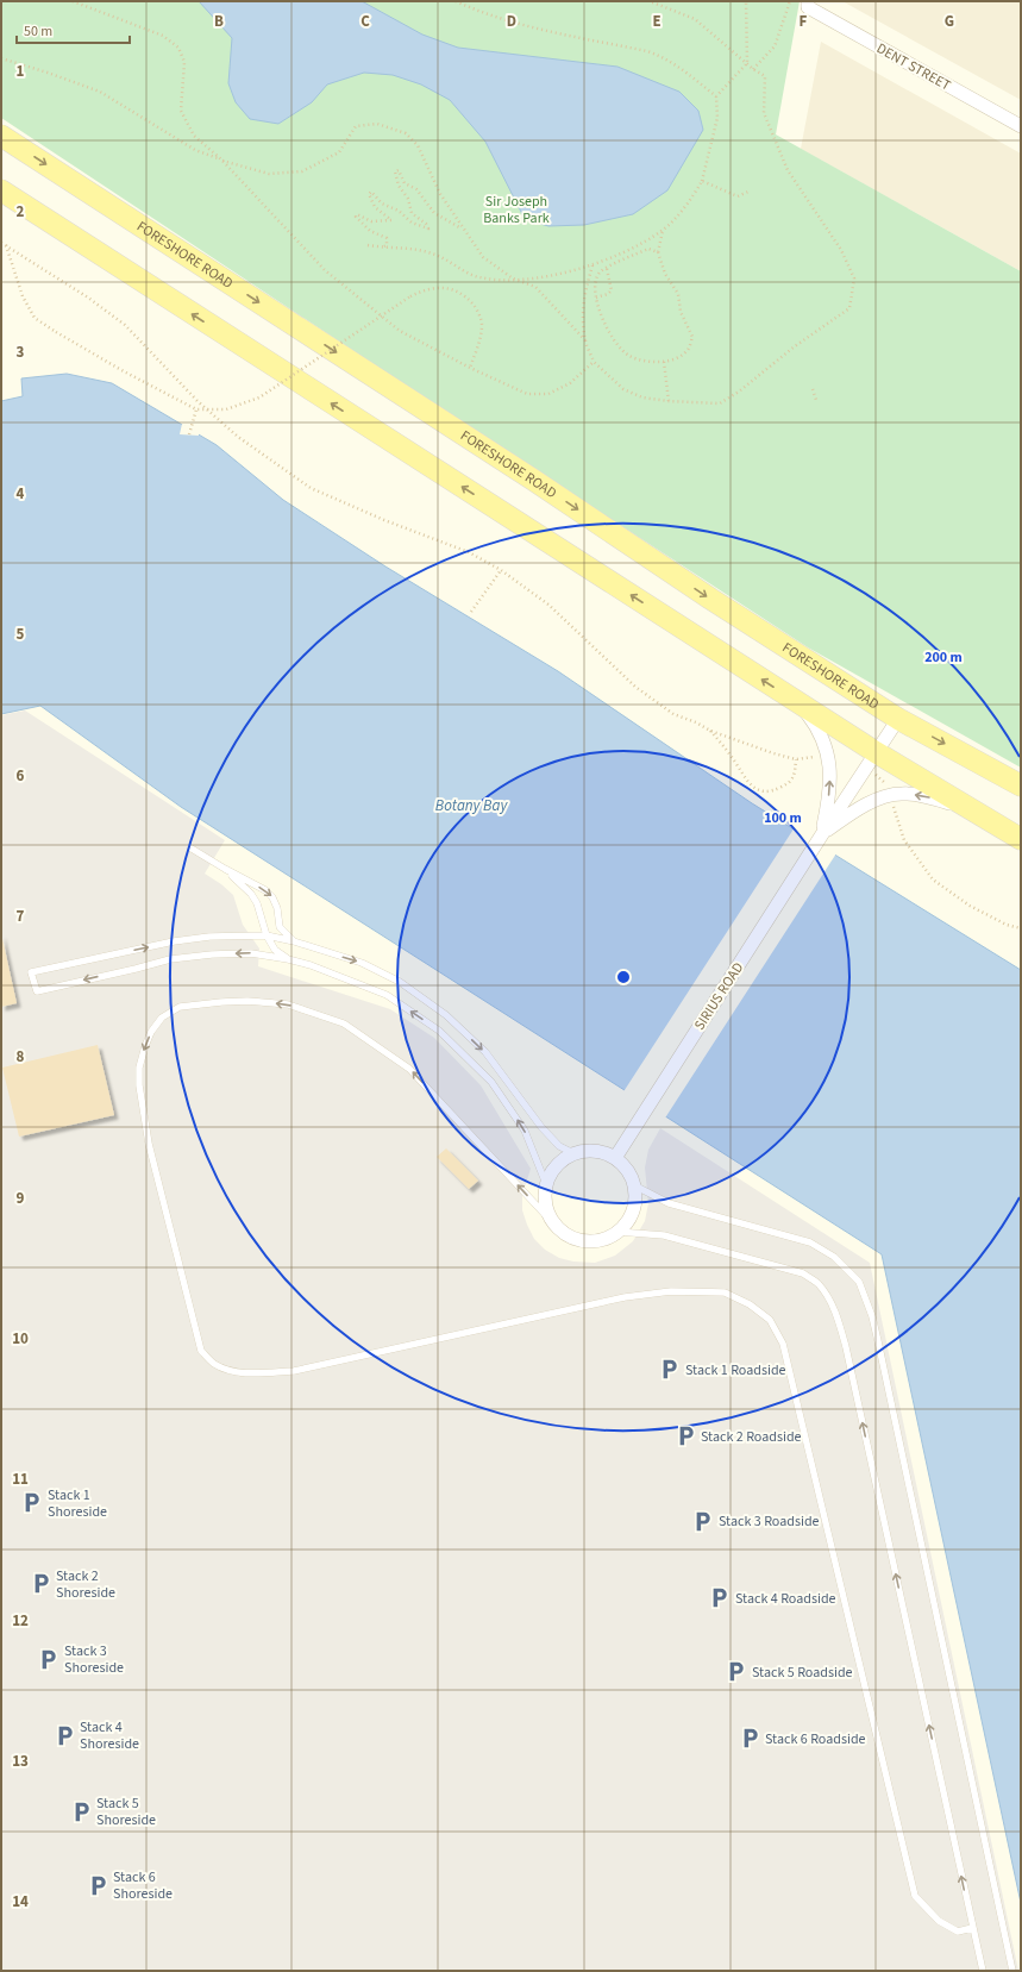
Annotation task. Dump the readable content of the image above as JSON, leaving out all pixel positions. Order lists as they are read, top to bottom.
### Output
{
  "streets": {
    "main road": ["FORESHORE ROAD"],
    "street": ["DENT STREET", "SIRIUS ROAD"]
  },
  "crossings": [
    ["FORESHORE ROAD", "SIRIUS ROAD"]
  ],
  "water": ["Botany Bay"],
  "parks": ["Sir Joseph Banks Park"],
  "places": {
    "parking": [
      "Stack 1 Roadside",
      "Stack 2 Roadside",
      "Stack 1 Shoreside",
      "Stack 3 Roadside",
      "Stack 2 Shoreside",
      "Stack 4 Roadside",
      "Stack 3 Shoreside",
      "Stack 5 Roadside",
      "Stack 4 Shoreside",
      "Stack 6 Roadside",
      "Stack 5 Shoreside",
      "Stack 6 Shoreside"
    ]
  },
  "scale_bar": "50 m",
  "grid": {
    "columns": [
      "B",
      "C",
      "D",
      "E",
      "F",
      "G"
    ],
    "rows": [
      "1",
      "2",
      "3",
      "4",
      "5",
      "6",
      "7",
      "8",
      "9",
      "10",
      "11",
      "12",
      "13",
      "14"
    ]
  },
  "rings": ["200 m", "100 m"]
}
